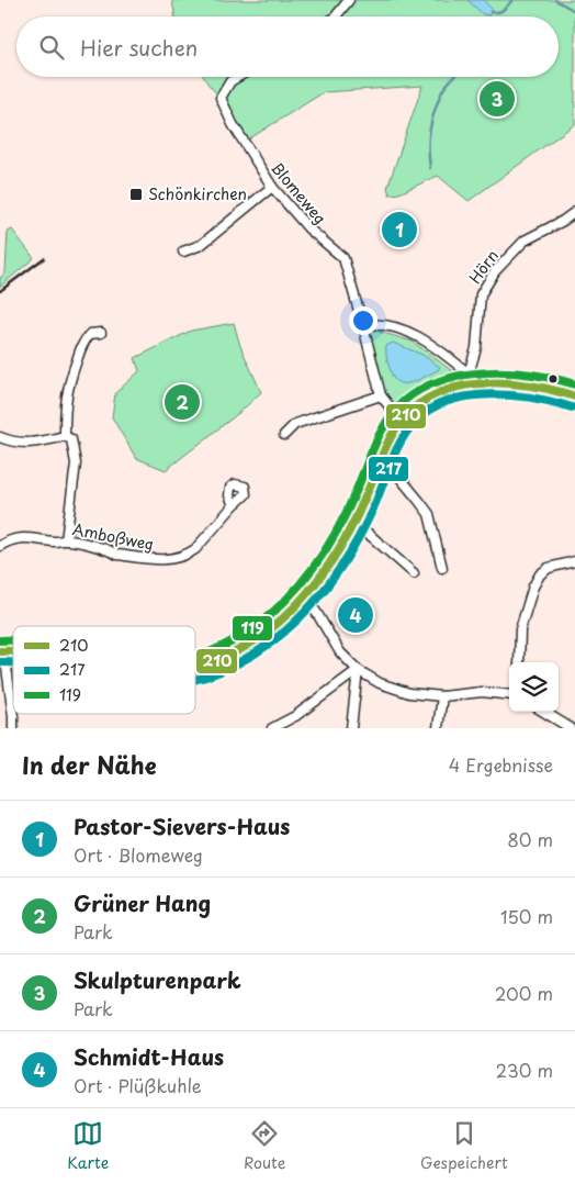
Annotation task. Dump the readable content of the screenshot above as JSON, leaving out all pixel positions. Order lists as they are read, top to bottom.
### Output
{
  "streets": {
    "street": ["Blomeweg", "Hörn", "Amboßweg"]
  },
  "places": {
    "transit": ["Schönkirchen"]
  },
  "lines": ["transit line 119", "transit line 210", "transit line 217"],
  "legend": ["210", "217", "119"],
  "page": {
    "search": "Hier suchen",
    "pins": [
      "3",
      "1",
      "2",
      "4"
    ],
    "heading": ["In der Nähe", "4 Ergebnisse"],
    "list": [
      {
        "mark": "1",
        "name": "Pastor-Sievers-Haus",
        "note": "Ort · Blomeweg",
        "value": "80 m"
      },
      {
        "mark": "2",
        "name": "Grüner Hang",
        "note": "Park",
        "value": "150 m"
      },
      {
        "mark": "3",
        "name": "Skulpturenpark",
        "note": "Park",
        "value": "200 m"
      },
      {
        "mark": "4",
        "name": "Schmidt-Haus",
        "note": "Ort · Plüßkuhle",
        "value": "230 m"
      }
    ],
    "nav": ["Karte", "Route", "Gespeichert"]
  }
}
